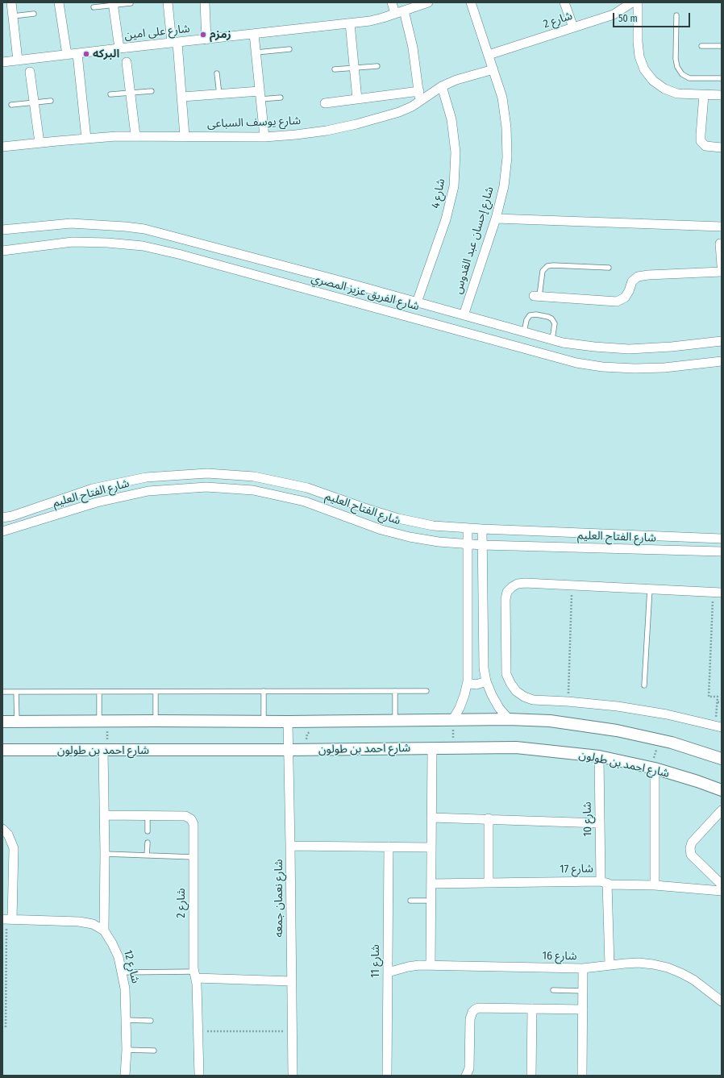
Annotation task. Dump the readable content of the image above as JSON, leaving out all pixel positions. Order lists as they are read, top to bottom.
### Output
{
  "streets": {
    "street": [
      "شارع 2",
      "شارع على امين",
      "شارع يوسف السباعى",
      "شارع 4",
      "شارع إحسان عبد القدوس",
      "شارع الفريق عزيز المصري",
      "شارع الفتاح العليم",
      "شارع احمد بن طولون",
      "شارع 10",
      "شارع 17",
      "شارع نعمان جمعه",
      "شارع 16",
      "شارع 11",
      "شارع 12"
    ]
  },
  "crossings": [
    ["شارع 2", "شارع إحسان عبد القدوس"],
    ["شارع يوسف السباعى", "شارع 4"],
    ["شارع يوسف السباعى", "شارع إحسان عبد القدوس"],
    ["شارع 4", "شارع الفريق عزيز المصري"],
    ["شارع إحسان عبد القدوس", "شارع الفريق عزيز المصري"],
    ["شارع احمد بن طولون", "شارع 10"],
    ["شارع احمد بن طولون", "شارع نعمان جمعه"],
    ["شارع 10", "شارع 17"],
    ["شارع 10", "شارع 16"],
    ["شارع 16", "شارع 11"]
  ],
  "places": ["زمزم", "البركه"],
  "scale_bar": "50 m"
}
